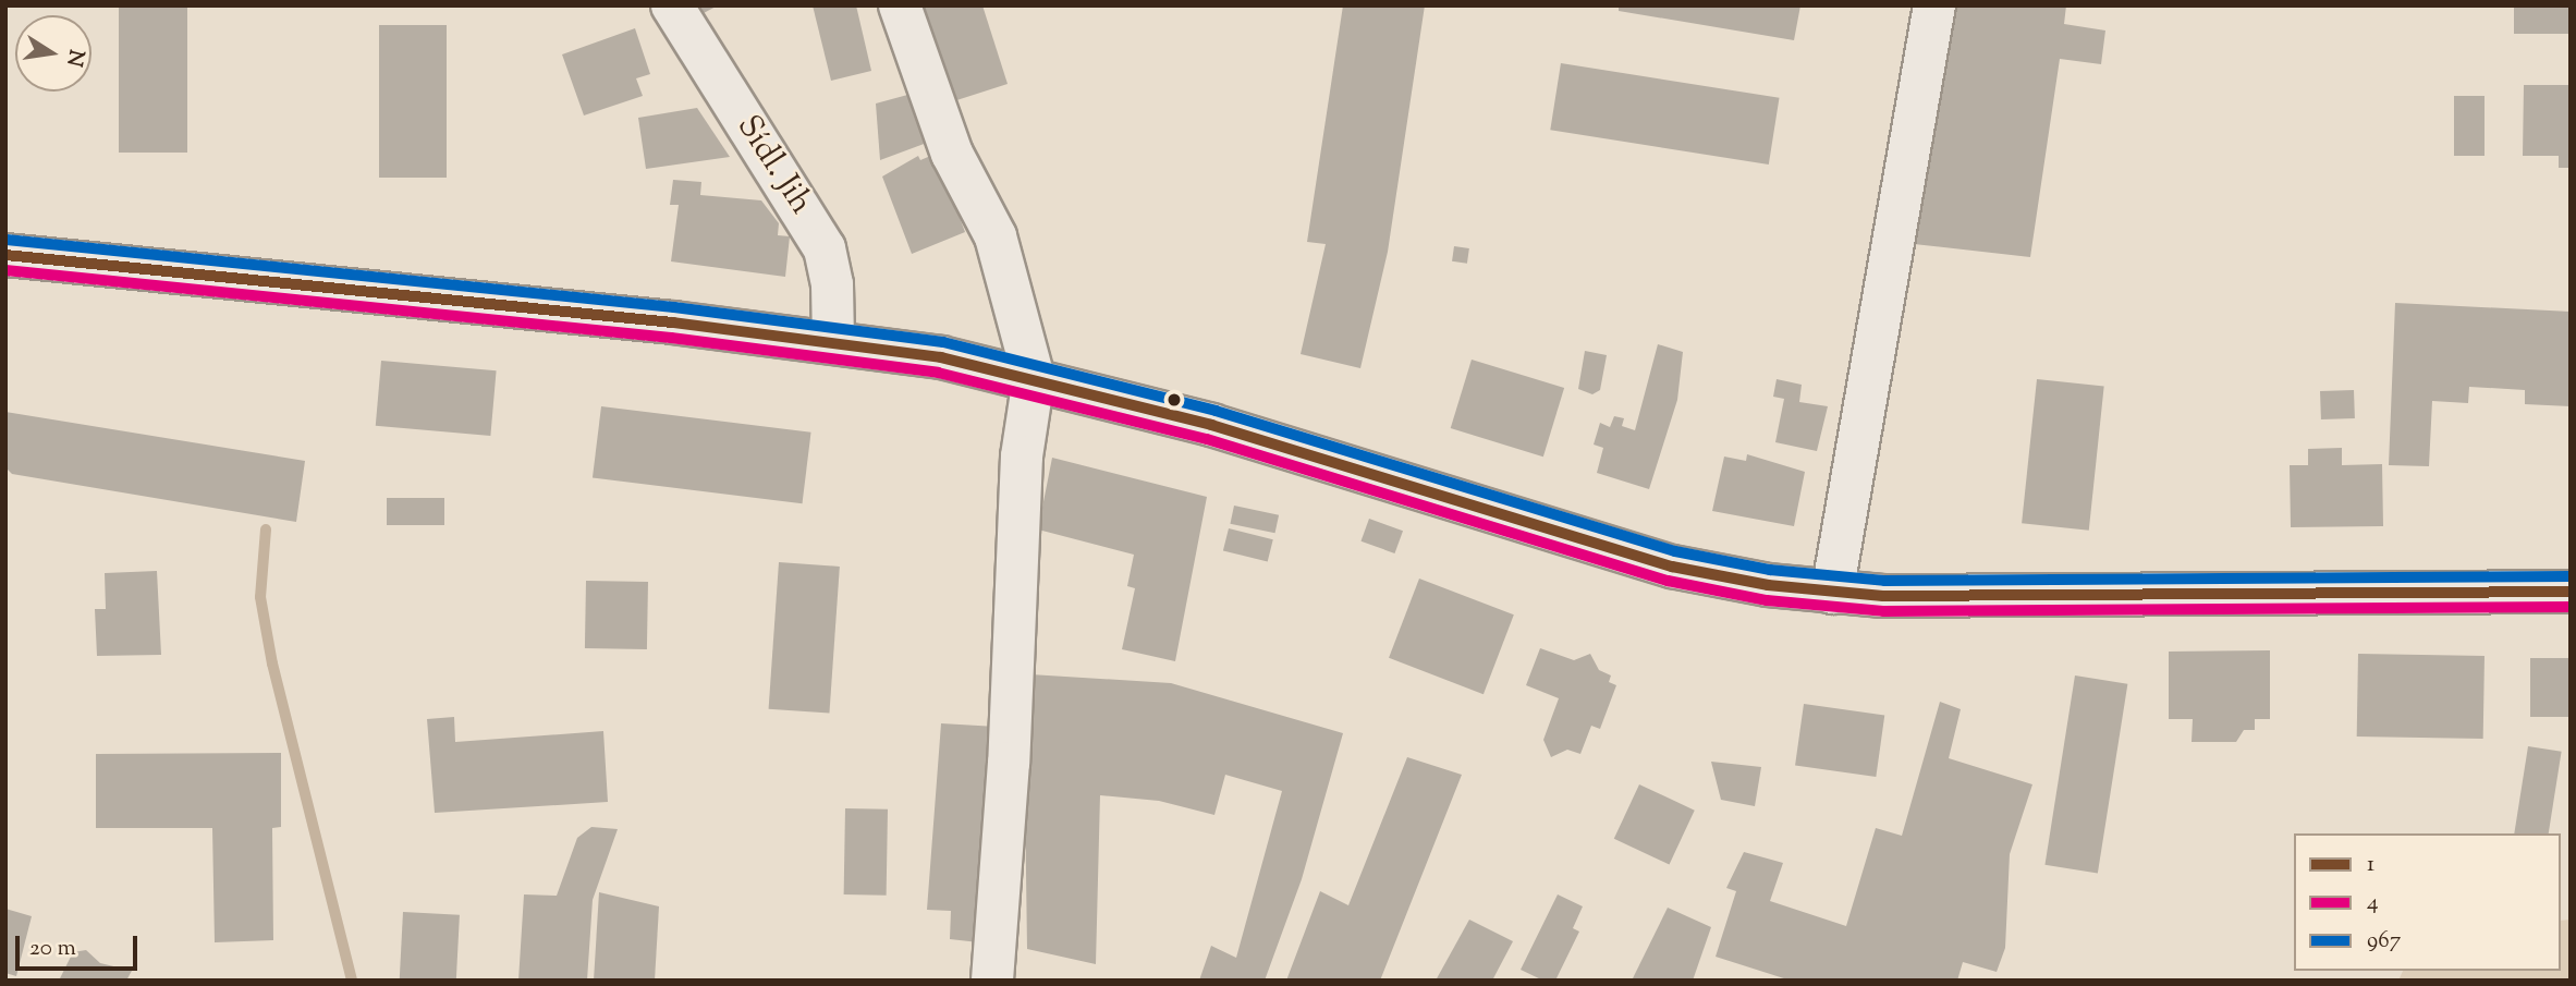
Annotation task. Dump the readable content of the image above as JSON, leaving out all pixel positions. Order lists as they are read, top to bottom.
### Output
{
  "streets": {
    "street": ["Sídl. Jih"]
  },
  "lines": ["transit line 967", "transit line 1", "transit line 4"],
  "legend": ["1", "4", "967"],
  "scale_bar": "20 m",
  "north": "right"
}
